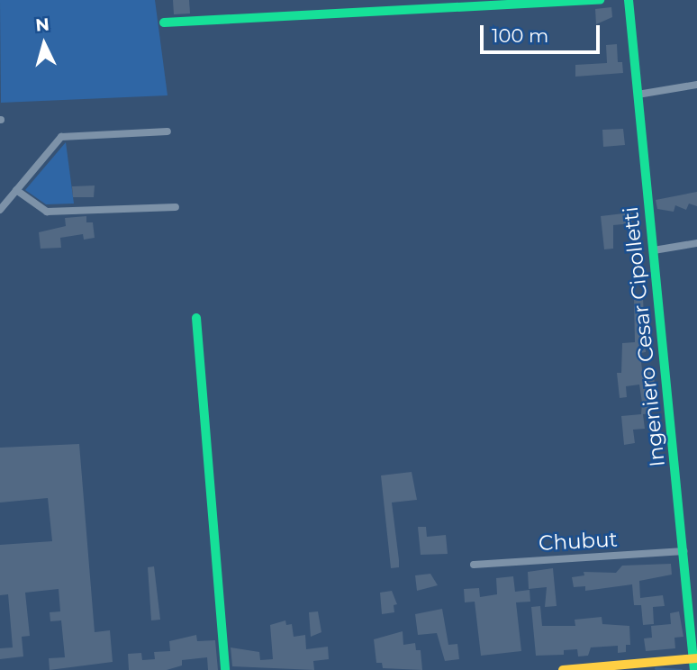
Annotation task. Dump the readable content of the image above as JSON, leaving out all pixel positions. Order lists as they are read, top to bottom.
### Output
{
  "streets": {
    "street": ["Ingeniero Cesar Cipolletti", "Chubut"]
  },
  "crossings": [
    ["Ingeniero Cesar Cipolletti", "Chubut"]
  ],
  "scale_bar": "100 m",
  "north": "top"
}
